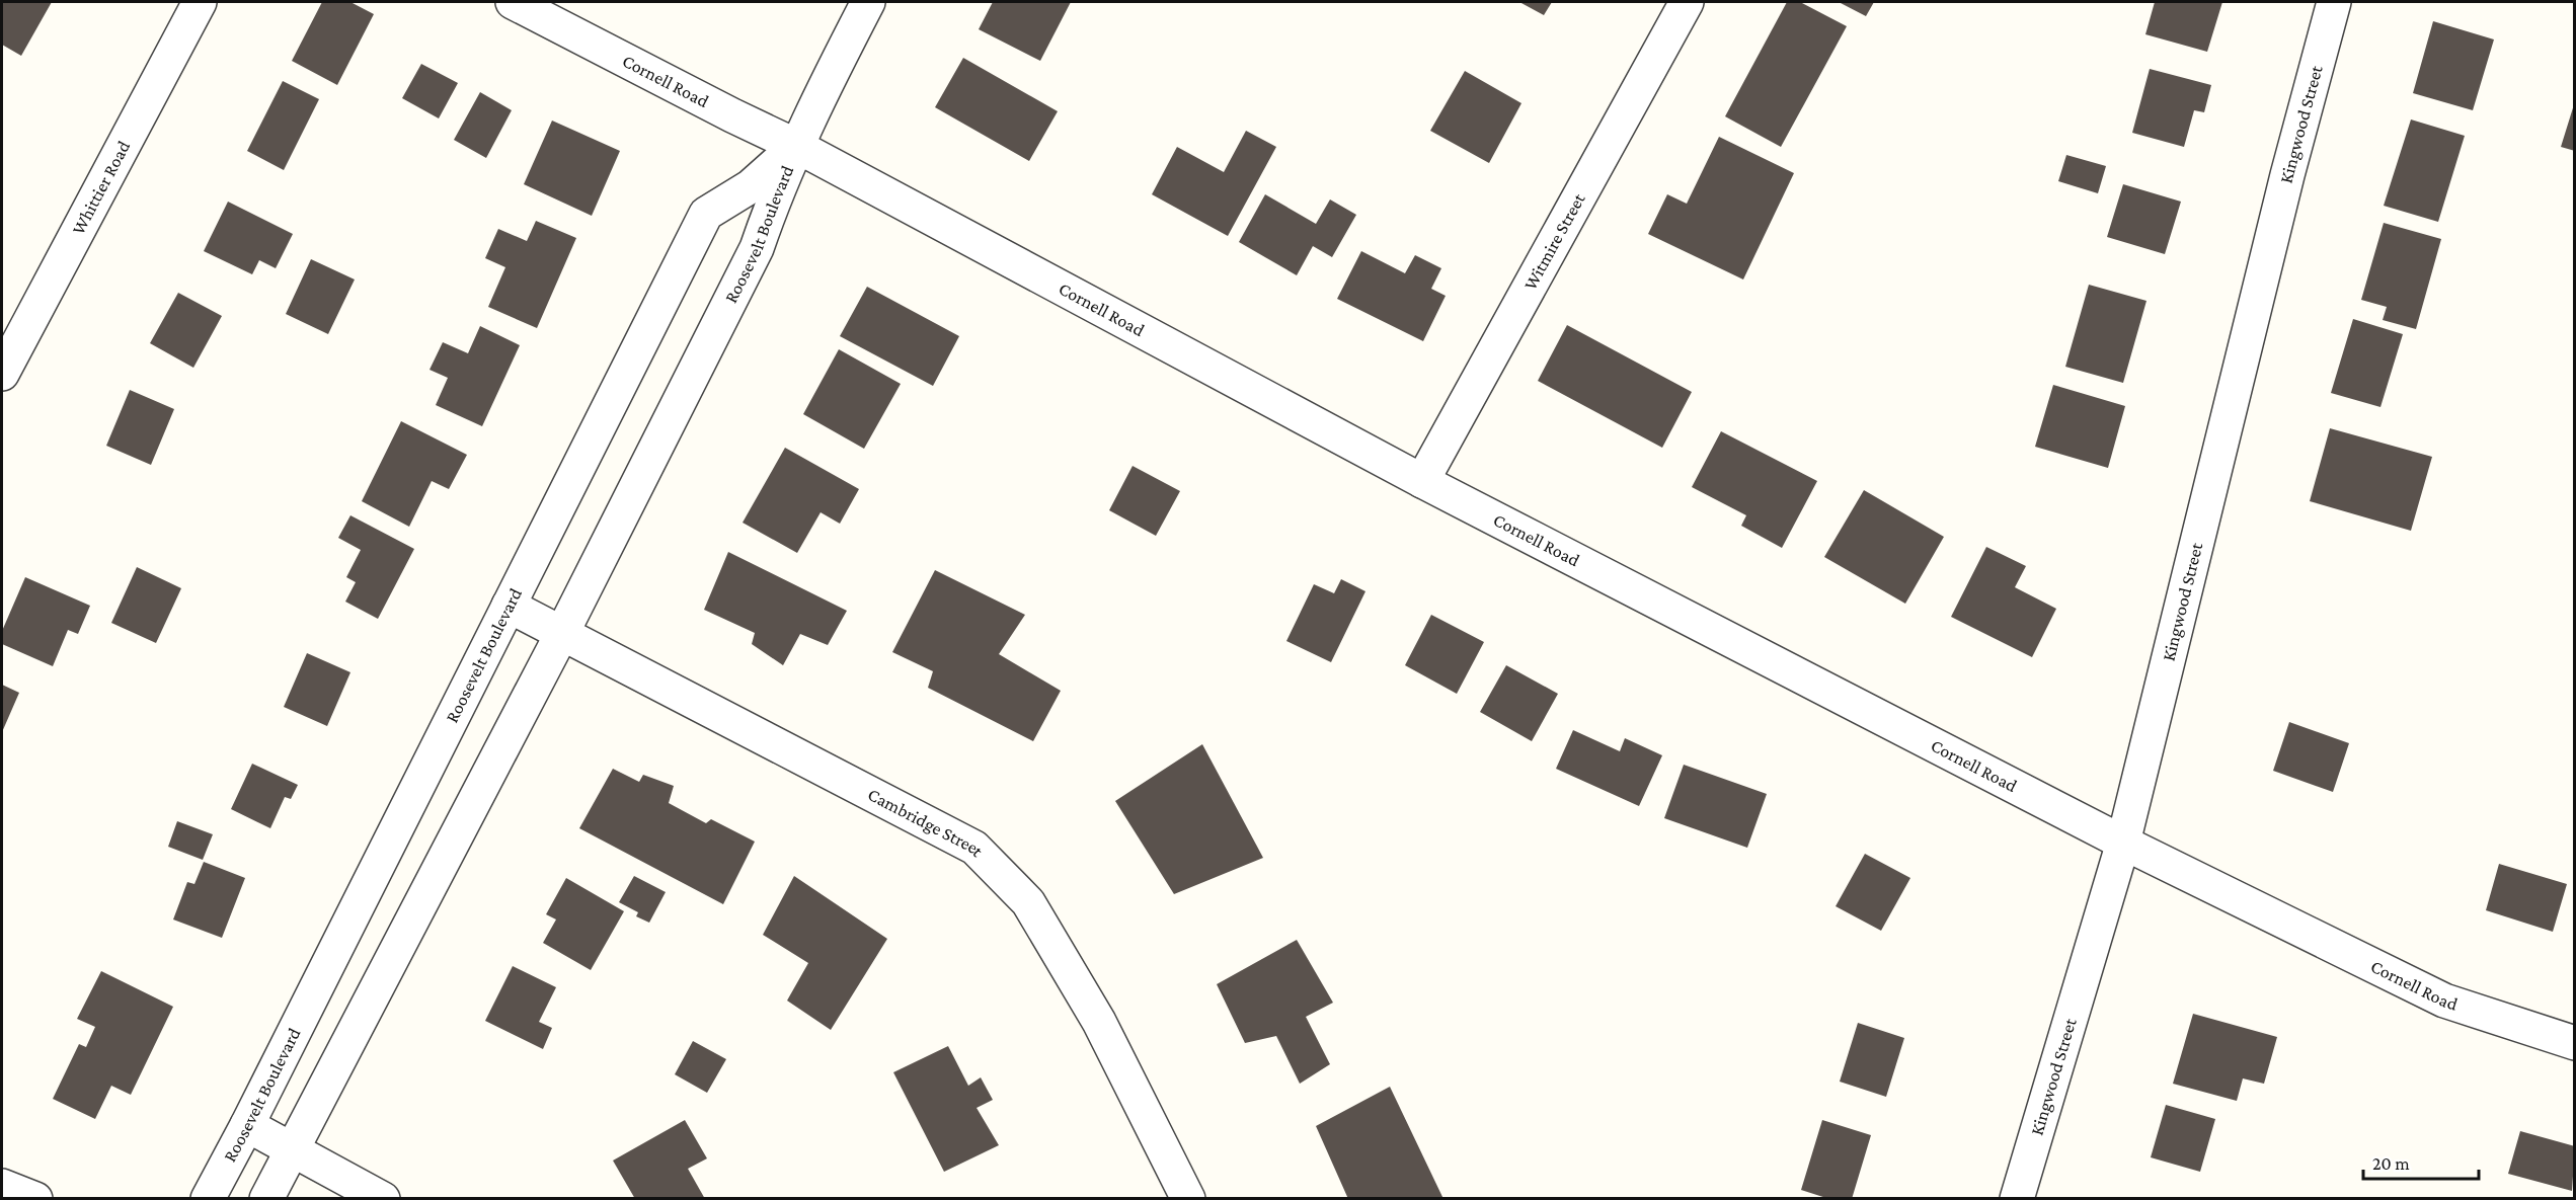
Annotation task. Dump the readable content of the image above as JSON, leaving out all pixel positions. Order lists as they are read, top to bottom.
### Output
{
  "streets": {
    "street": [
      "Cornell Road",
      "Kingwood Street",
      "Whittier Road",
      "Roosevelt Boulevard",
      "Witmire Street",
      "Cambridge Street"
    ]
  },
  "crossings": [
    ["Cornell Road", "Kingwood Street"],
    ["Cornell Road", "Roosevelt Boulevard"],
    ["Cornell Road", "Witmire Street"],
    ["Roosevelt Boulevard", "Cambridge Street"]
  ],
  "scale_bar": "20 m"
}
